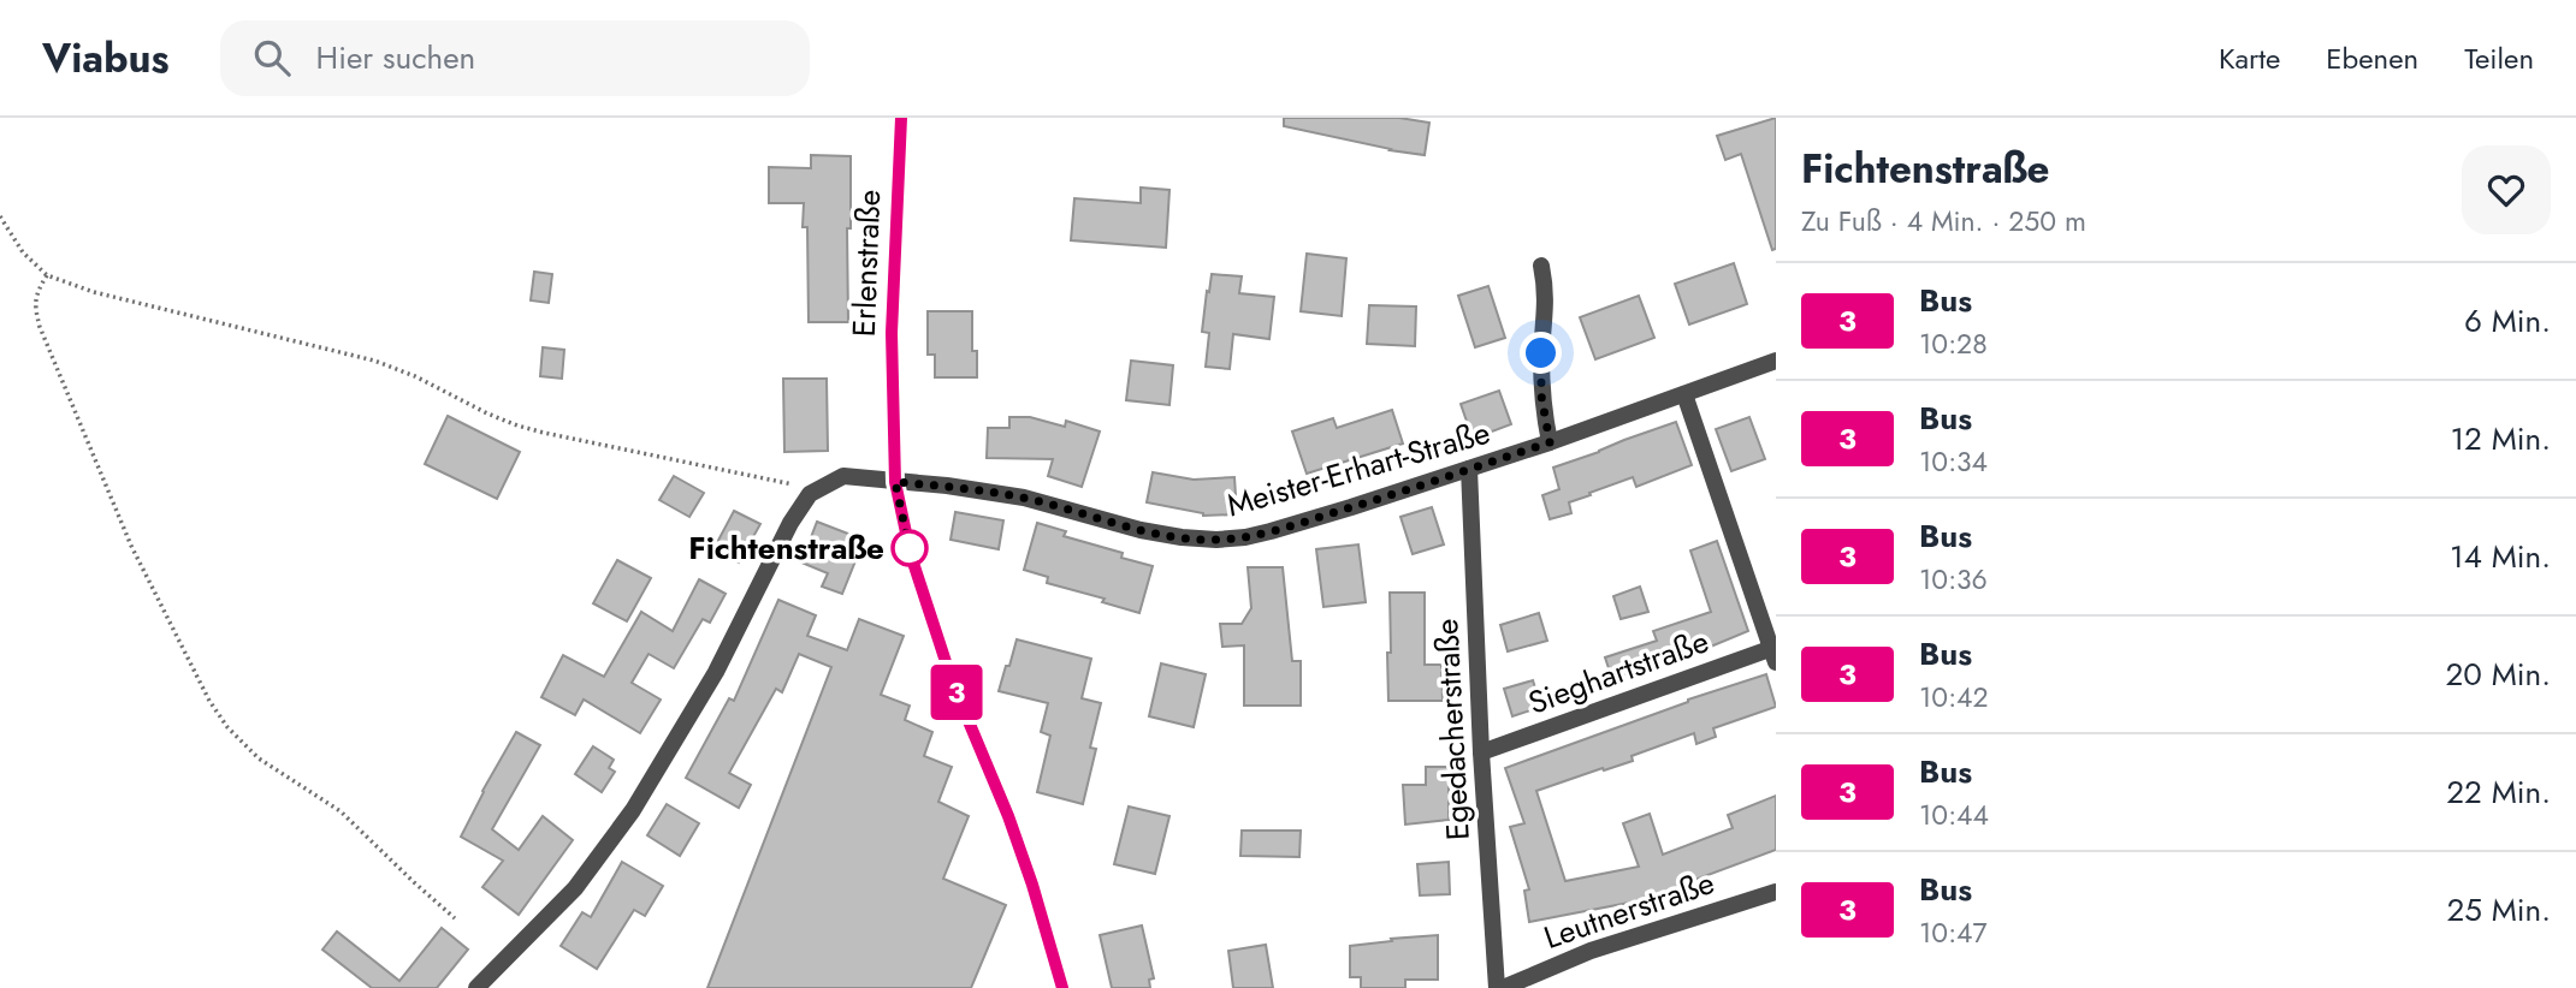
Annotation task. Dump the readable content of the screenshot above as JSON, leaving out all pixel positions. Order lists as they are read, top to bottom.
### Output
{
  "streets": {
    "street": [
      "Erlenstraße",
      "Meister-Erhart-Straße",
      "Sieghartstraße",
      "Egedacherstraße",
      "Leutnerstraße"
    ]
  },
  "crossings": [
    ["Erlenstraße", "Meister-Erhart-Straße"],
    ["Meister-Erhart-Straße", "Egedacherstraße"],
    ["Sieghartstraße", "Egedacherstraße"],
    ["Egedacherstraße", "Leutnerstraße"]
  ],
  "places": ["Fichtenstraße"],
  "lines": ["bus line 3"],
  "page": {
    "header": "Viabus",
    "search": "Hier suchen",
    "nav": ["Karte", "Ebenen", "Teilen"],
    "on_map": "3",
    "heading": ["Fichtenstraße", "Zu Fuß · 4 Min. · 250 m"],
    "list": [
      {
        "mark": "3",
        "name": "Bus",
        "note": "10:28",
        "value": "6 Min."
      },
      {
        "mark": "3",
        "name": "Bus",
        "note": "10:34",
        "value": "12 Min."
      },
      {
        "mark": "3",
        "name": "Bus",
        "note": "10:36",
        "value": "14 Min."
      },
      {
        "mark": "3",
        "name": "Bus",
        "note": "10:42",
        "value": "20 Min."
      },
      {
        "mark": "3",
        "name": "Bus",
        "note": "10:44",
        "value": "22 Min."
      },
      {
        "mark": "3",
        "name": "Bus",
        "note": "10:47",
        "value": "25 Min."
      }
    ]
  }
}
